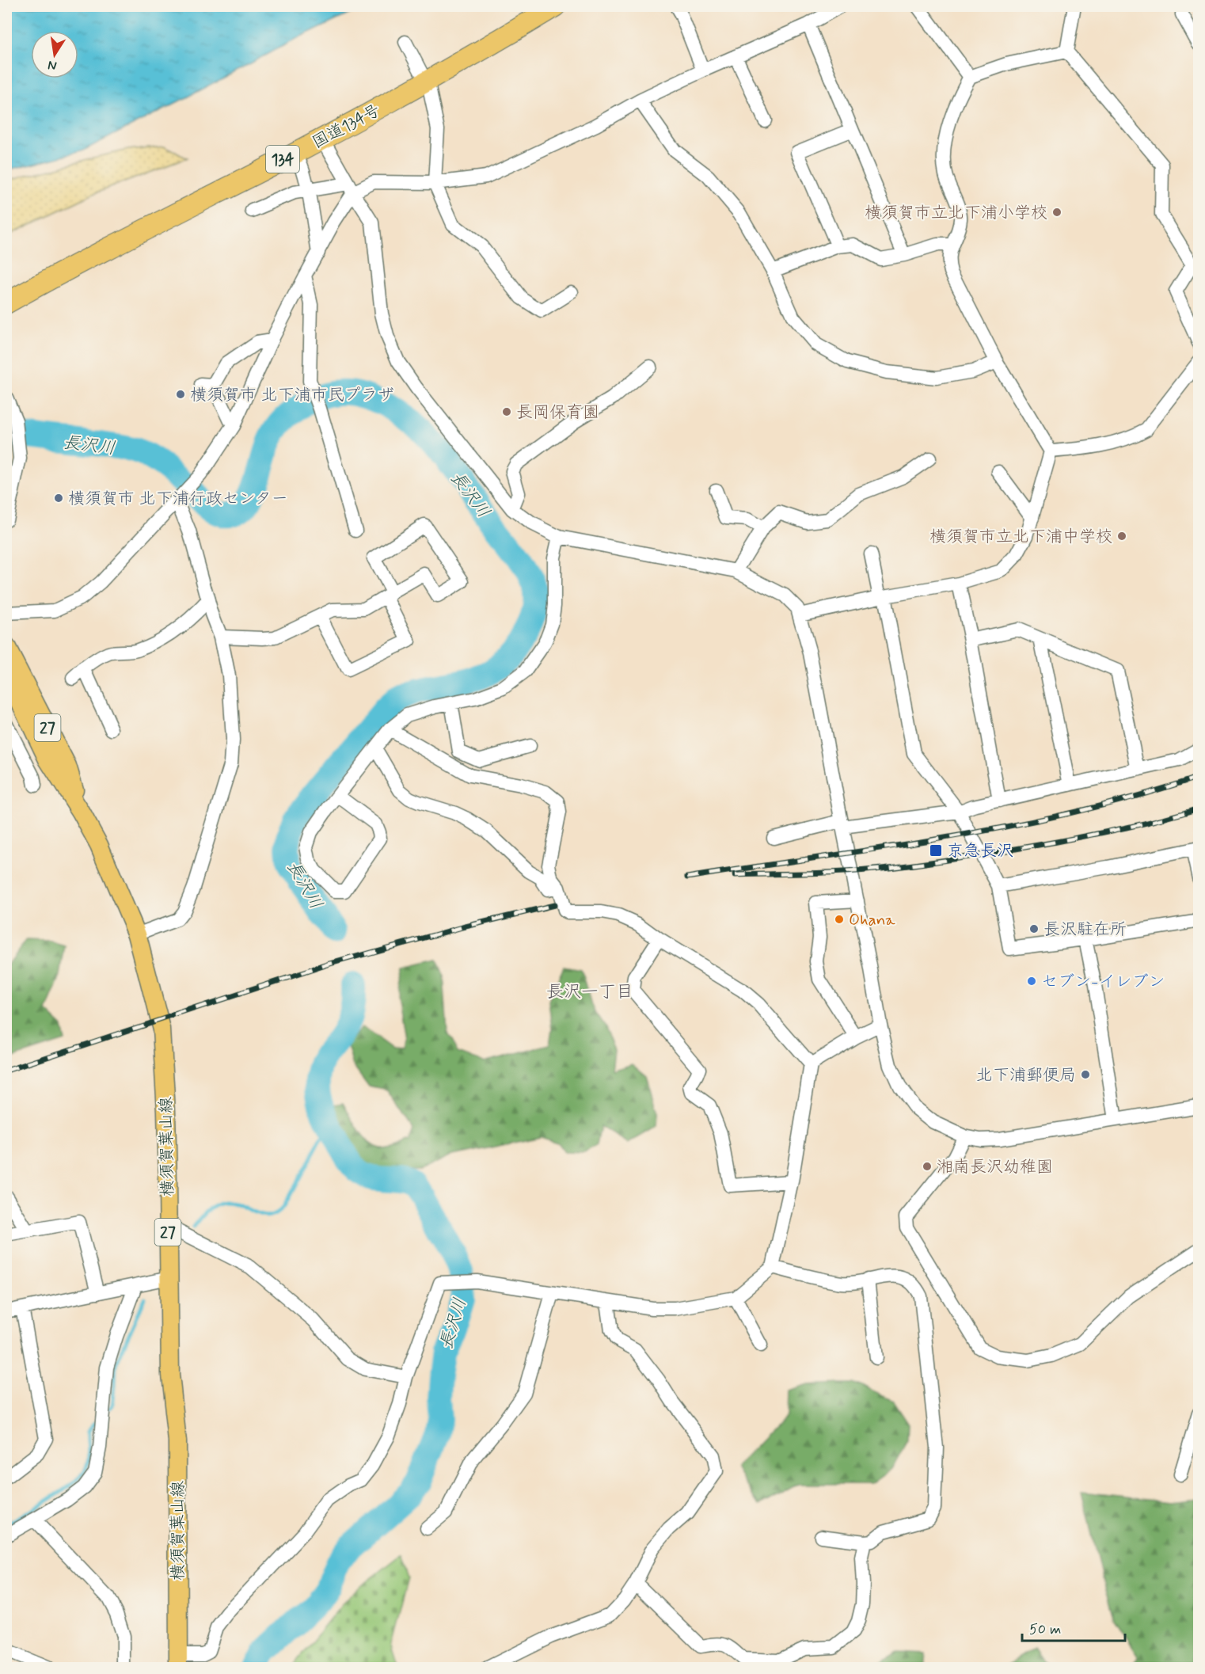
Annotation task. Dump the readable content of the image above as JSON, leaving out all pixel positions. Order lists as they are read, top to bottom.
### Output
{
  "streets": {
    "highway": ["国道134号", "134"],
    "main road": ["27", "横須賀葉山線"]
  },
  "districts": ["長沢一丁目"],
  "water": ["長沢川"],
  "places": {
    "other": [
      "横須賀市立北下浦小学校",
      "横須賀市 北下浦市民プラザ",
      "長岡保育園",
      "横須賀市 北下浦行政センター",
      "横須賀市立北下浦中学校",
      "Ohana",
      "長沢駐在所",
      "セブン-イレブン",
      "北下浦郵便局",
      "湘南長沢幼稚園"
    ],
    "transit": ["京急長沢"]
  },
  "scale_bar": "50 m",
  "north": "bottom"
}
